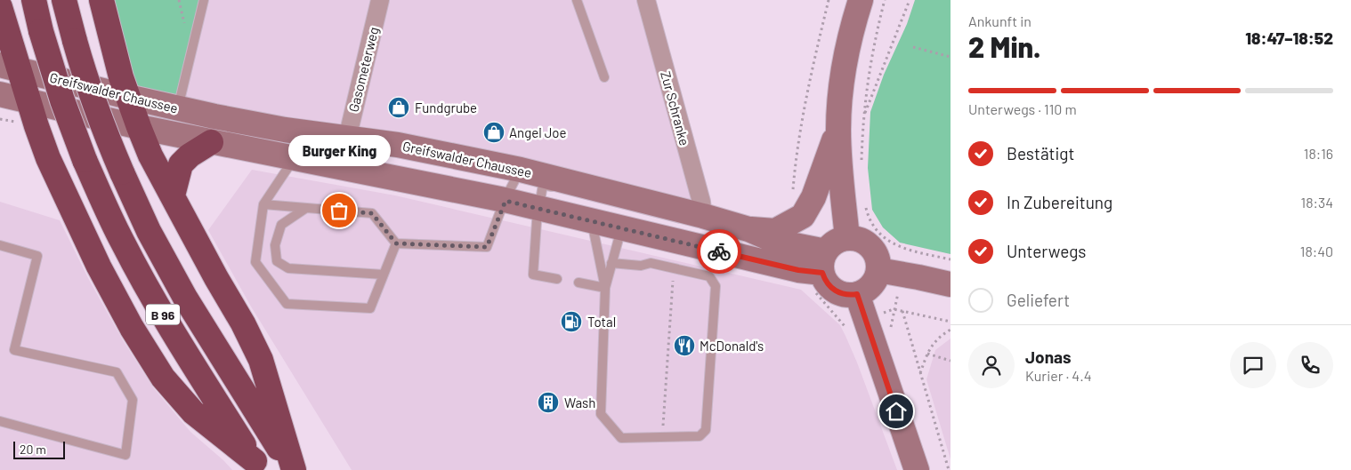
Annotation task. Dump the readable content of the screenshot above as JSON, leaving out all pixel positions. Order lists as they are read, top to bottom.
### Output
{
  "streets": {
    "highway": ["B 96"],
    "main road": ["Greifswalder Chaussee"],
    "street": ["Gasometerweg", "Zur Schranke"]
  },
  "crossings": [
    ["Gasometerweg", "Greifswalder Chaussee"],
    ["Greifswalder Chaussee", "Zur Schranke"]
  ],
  "places": {
    "shop": ["Fundgrube", "Angel Joe"],
    "other": ["Burger King"],
    "fuel station": ["Total"],
    "restaurant": ["McDonald's"],
    "building": ["Wash"]
  },
  "scale_bar": "20 m",
  "page": {
    "heading": ["2 Min.", "Ankunft in", "18:47–18:52"],
    "panel": ["Jonas", "Kurier · 4.4"],
    "bar": "Unterwegs · 110 m",
    "list": [
      ["Bestätigt", "18:16"],
      ["In Zubereitung", "18:34"],
      ["Unterwegs", "18:40"],
      "Geliefert"
    ],
    "bubble": "Burger King",
    "scale": "20 m"
  }
}
